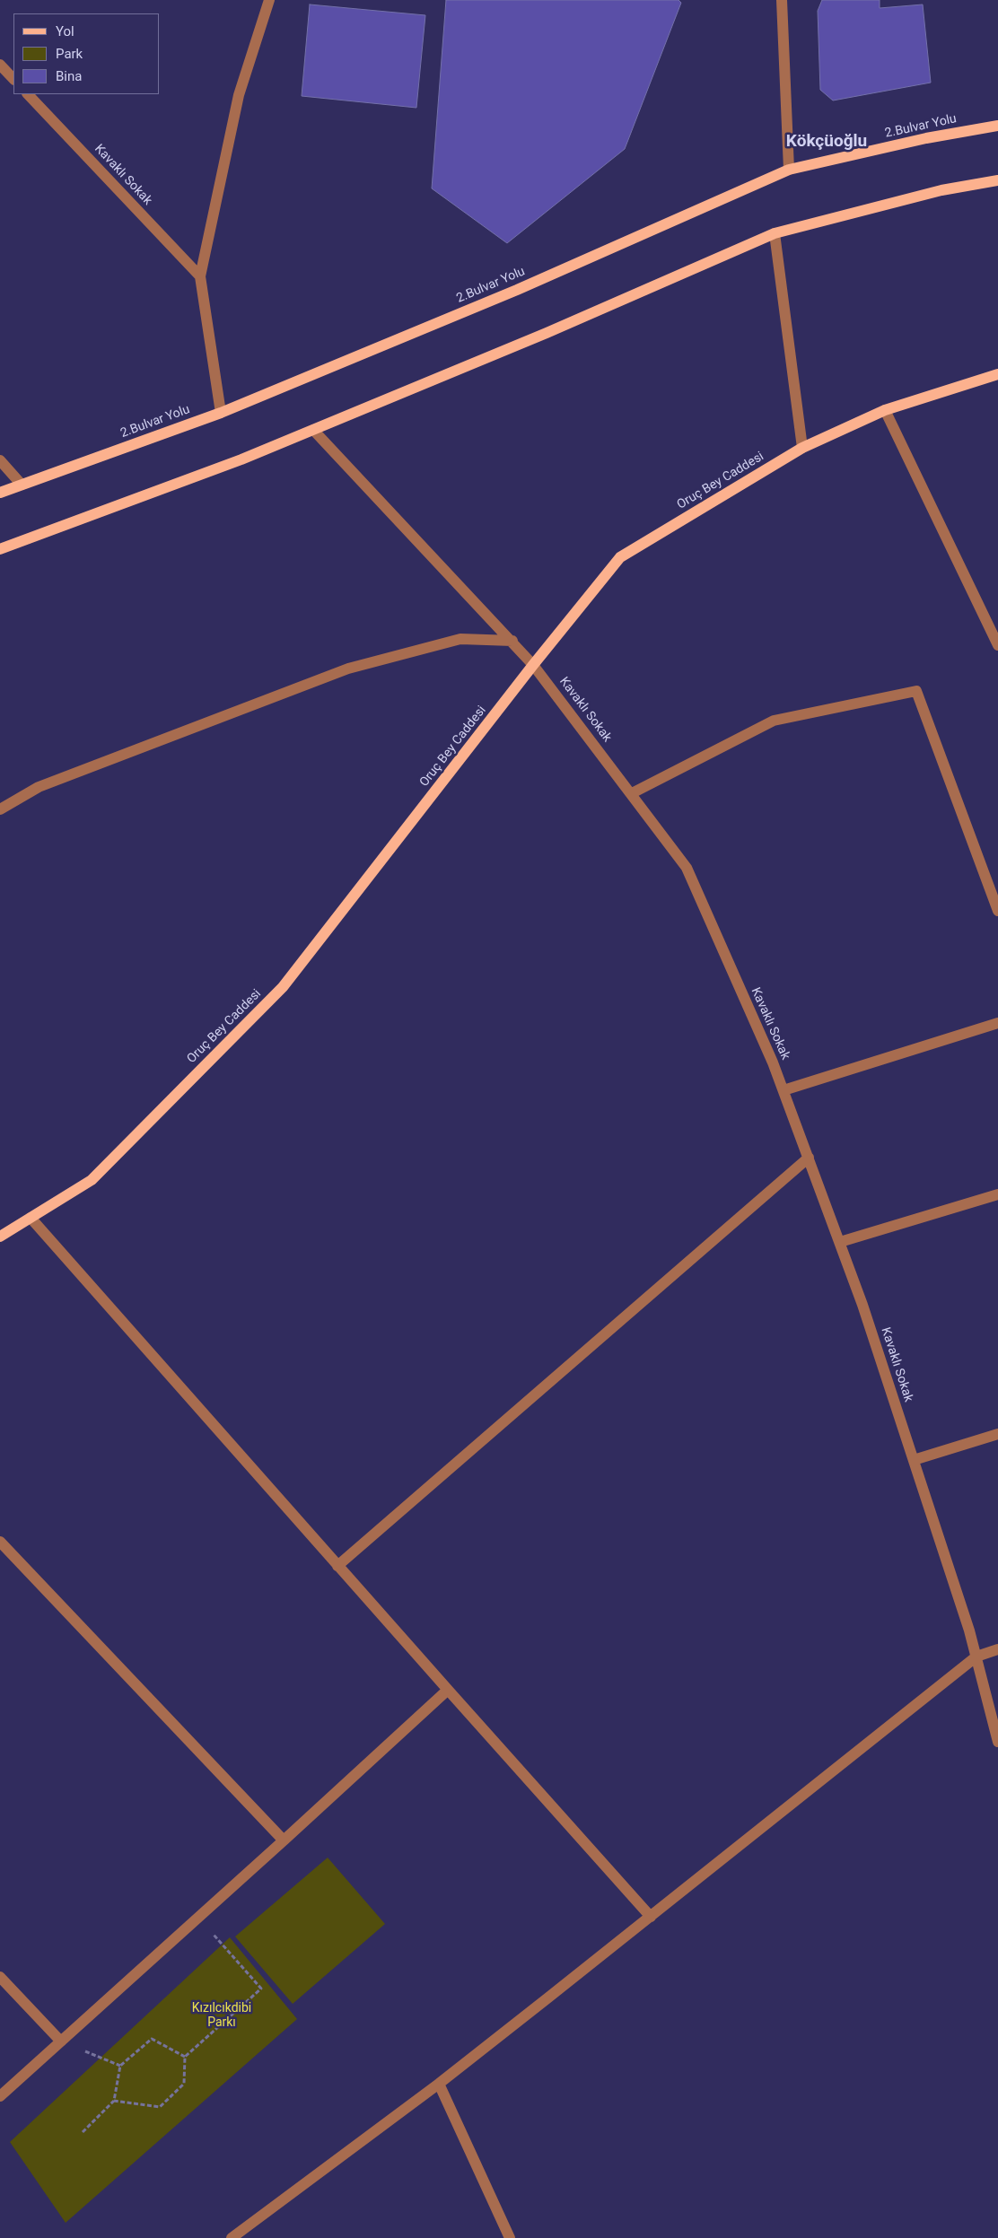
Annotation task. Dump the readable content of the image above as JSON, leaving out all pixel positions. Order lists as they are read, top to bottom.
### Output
{
  "streets": {
    "main road": ["2.Bulvar Yolu", "Oruç Bey Caddesi"],
    "street": ["Kavaklı Sokak"]
  },
  "crossings": [
    ["Kavaklı Sokak", "Oruç Bey Caddesi"]
  ],
  "districts": ["Kökçüoğlu"],
  "parks": ["Kızılcıkdibi Parkı"],
  "legend": ["Yol", "Park", "Bina"]
}
